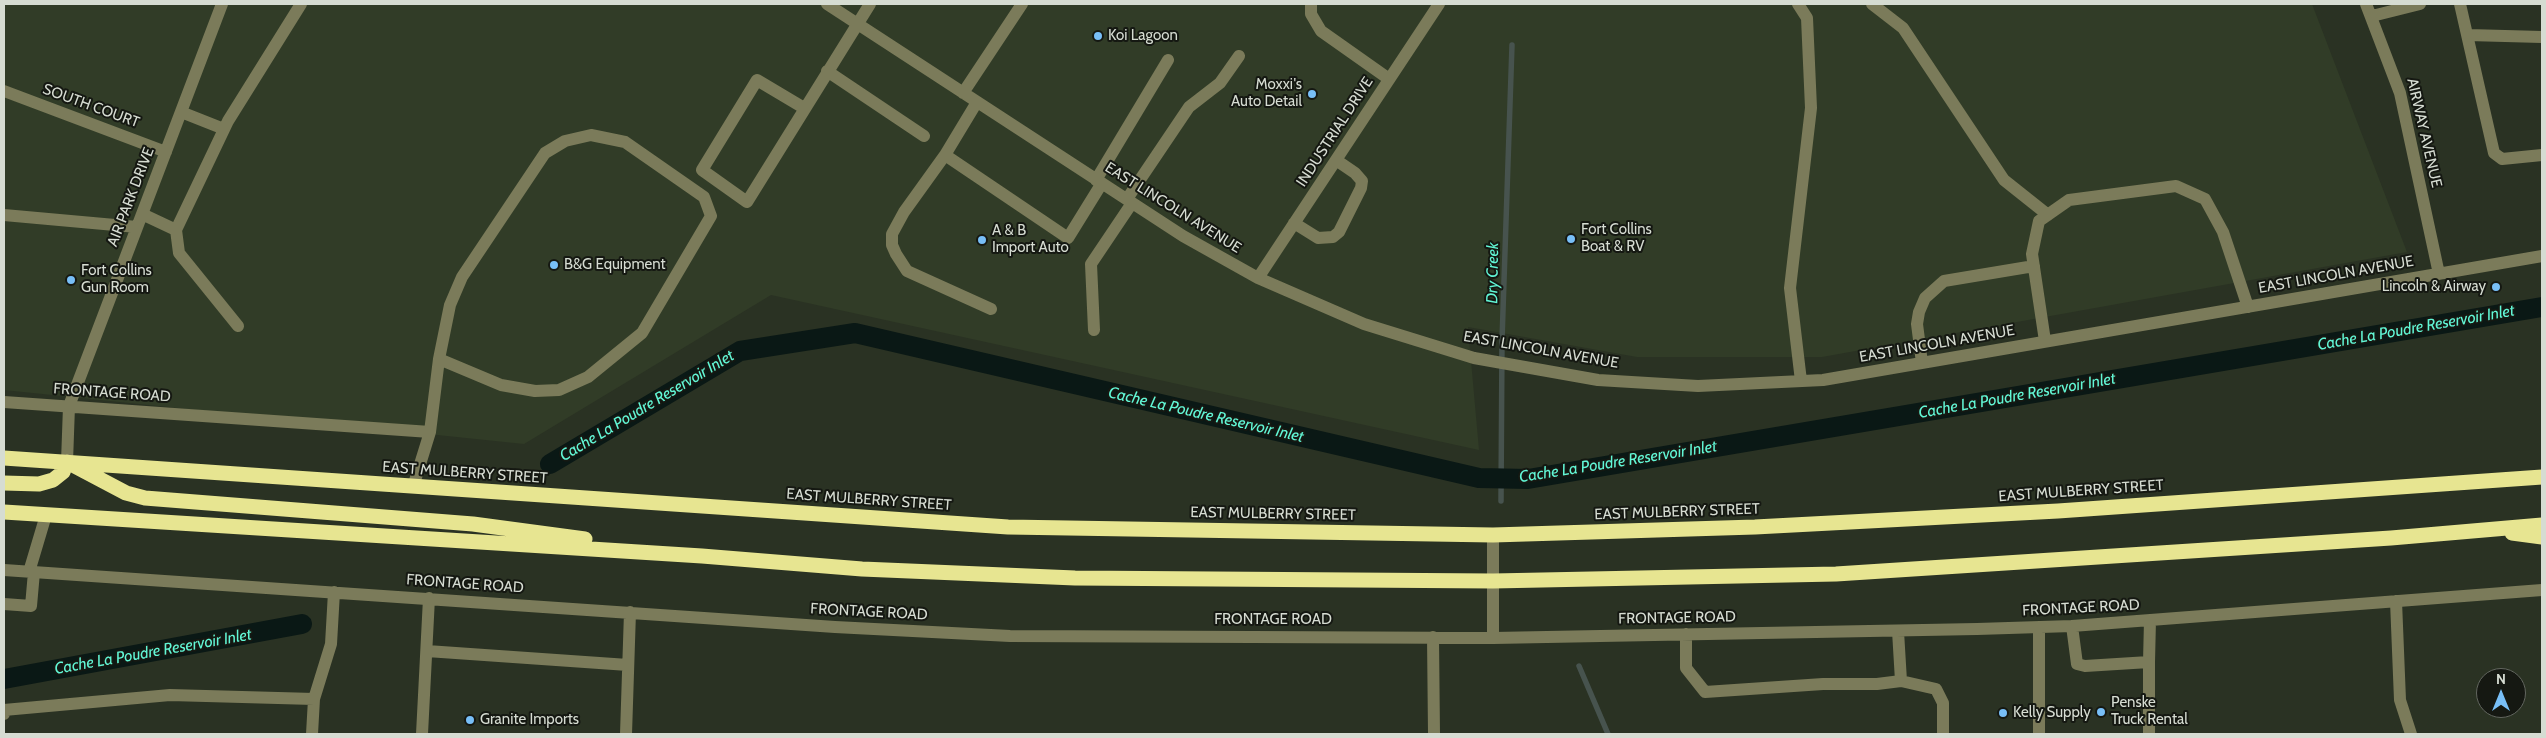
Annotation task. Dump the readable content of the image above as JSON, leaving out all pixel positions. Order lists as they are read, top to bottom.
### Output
{
  "streets": {
    "highway": ["EAST MULBERRY STREET"],
    "street": [
      "SOUTH COURT",
      "INDUSTRIAL DRIVE",
      "AIRWAY AVENUE",
      "AIR PARK DRIVE",
      "EAST LINCOLN AVENUE",
      "FRONTAGE ROAD"
    ]
  },
  "crossings": [
    ["SOUTH COURT", "AIR PARK DRIVE"],
    ["INDUSTRIAL DRIVE", "EAST LINCOLN AVENUE"],
    ["AIRWAY AVENUE", "EAST LINCOLN AVENUE"],
    ["AIR PARK DRIVE", "FRONTAGE ROAD"],
    ["AIR PARK DRIVE", "EAST MULBERRY STREET"]
  ],
  "water": ["Dry Creek", "Cache La Poudre Reservoir Inlet"],
  "places": [
    "Koi Lagoon",
    "Moxxi's Auto Detail",
    "Fort Collins Boat & RV",
    "A & B Import Auto",
    "B&G Equipment",
    "Fort Collins Gun Room",
    "Lincoln & Airway",
    "Penske Truck Rental",
    "Kelly Supply",
    "Granite Imports"
  ],
  "north": "top"
}
